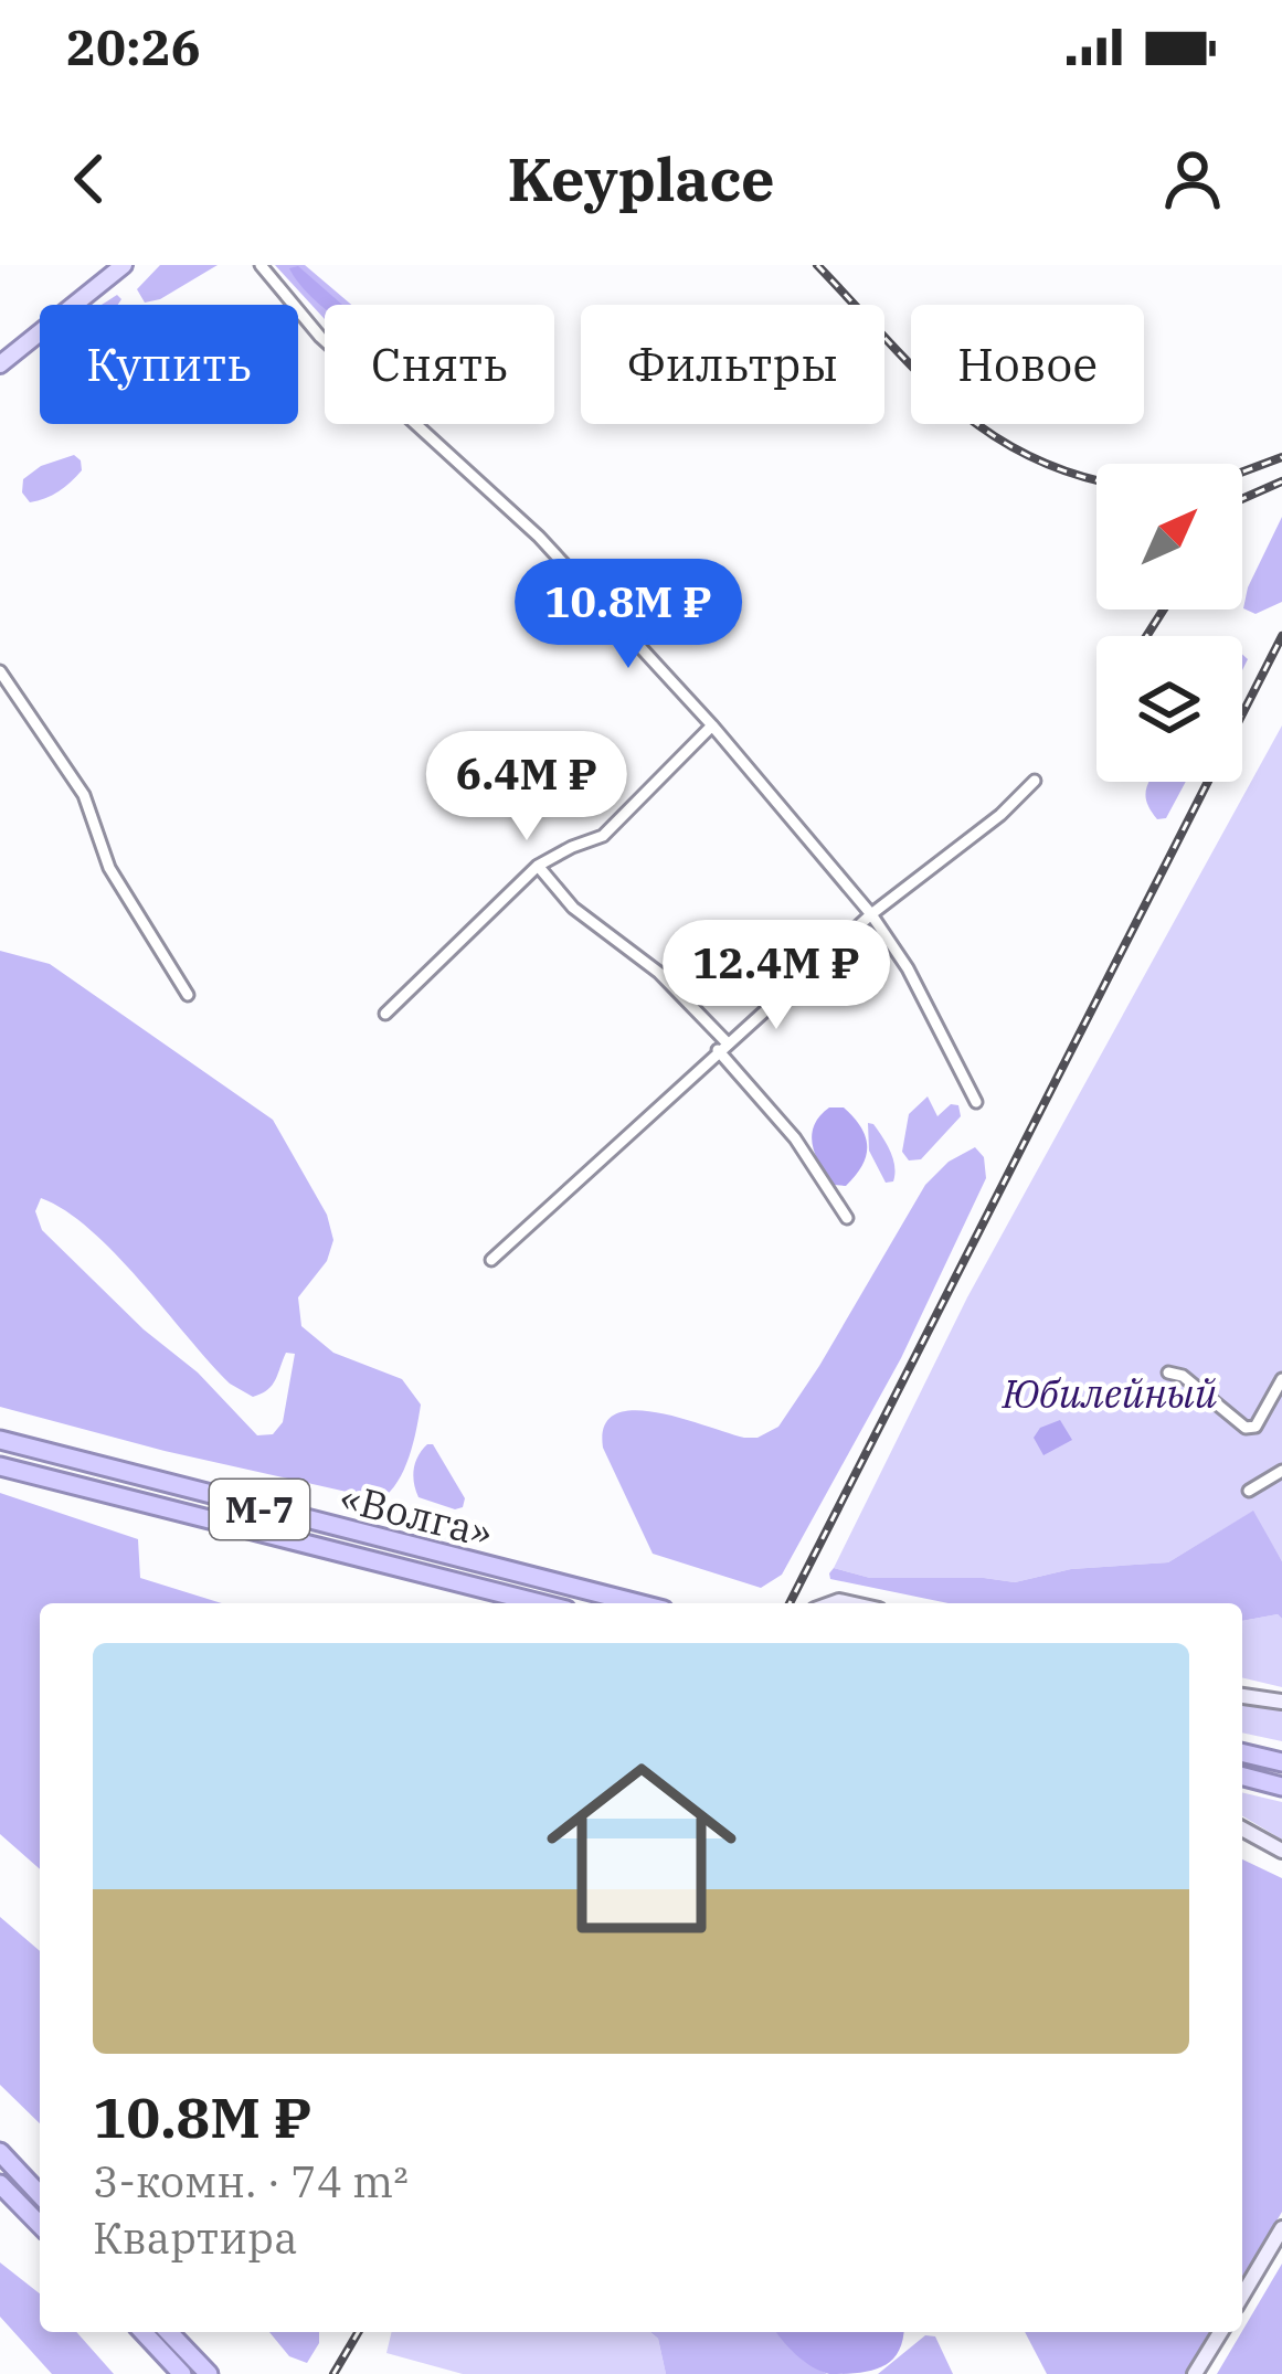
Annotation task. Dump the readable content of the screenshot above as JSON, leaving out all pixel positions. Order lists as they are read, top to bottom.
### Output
{
  "streets": {
    "highway": ["М-7", "«Волга»"]
  },
  "parks": ["Юбилейный"],
  "north": "top right",
  "page": {
    "status": "20:26",
    "header": "Keyplace",
    "chip": [
      "Купить",
      "Снять",
      "Фильтры",
      "Новое"
    ],
    "price": ["10.8M ₽", "6.4M ₽", "12.4M ₽"],
    "list": [
      {
        "name": "10.8M ₽",
        "note": "3-комн. · 74 m² · Квартира"
      }
    ]
  }
}
